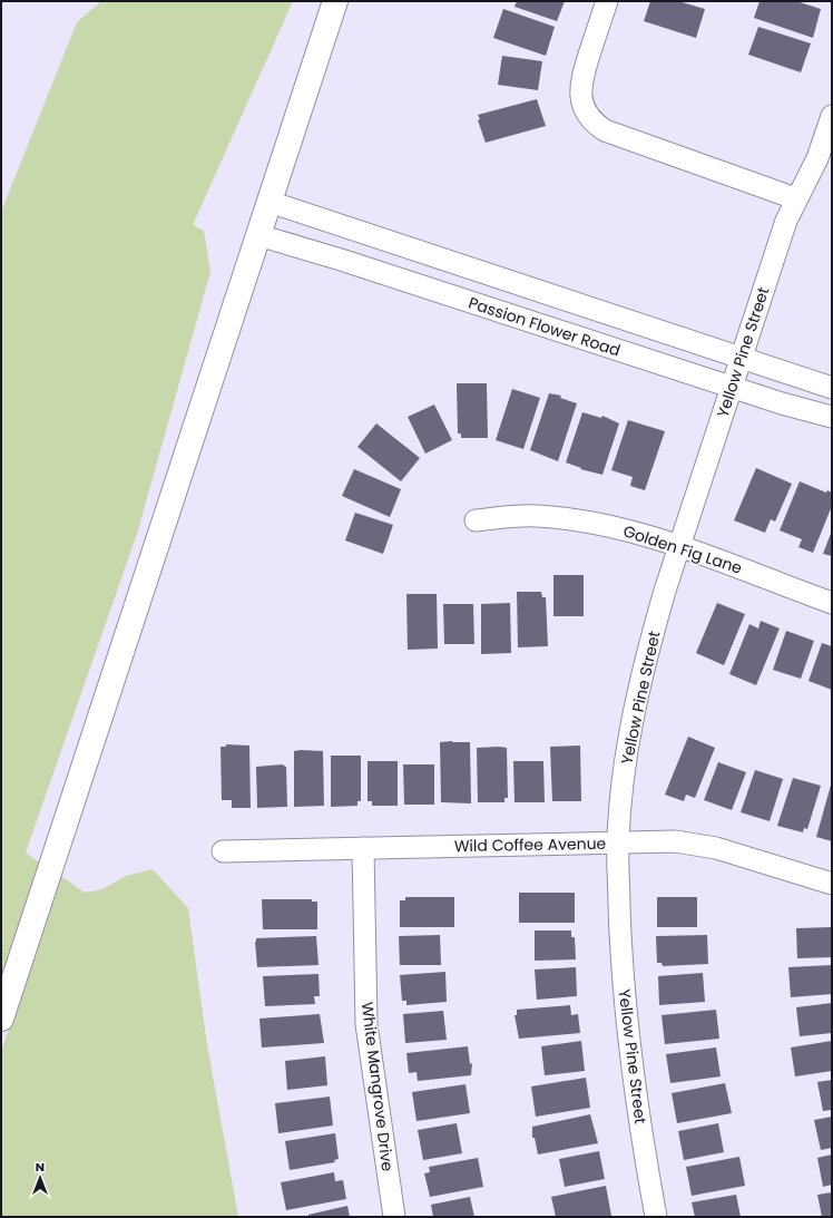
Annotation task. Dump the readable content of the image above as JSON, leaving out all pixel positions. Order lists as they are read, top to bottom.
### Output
{
  "streets": {
    "street": [
      "Passion Flower Road",
      "Yellow Pine Street",
      "Golden Fig Lane",
      "Wild Coffee Avenue",
      "White Mangrove Drive"
    ]
  },
  "crossings": [
    ["Passion Flower Road", "Yellow Pine Street"],
    ["Yellow Pine Street", "Golden Fig Lane"],
    ["Yellow Pine Street", "Wild Coffee Avenue"],
    ["Wild Coffee Avenue", "White Mangrove Drive"]
  ],
  "north": "top"
}
